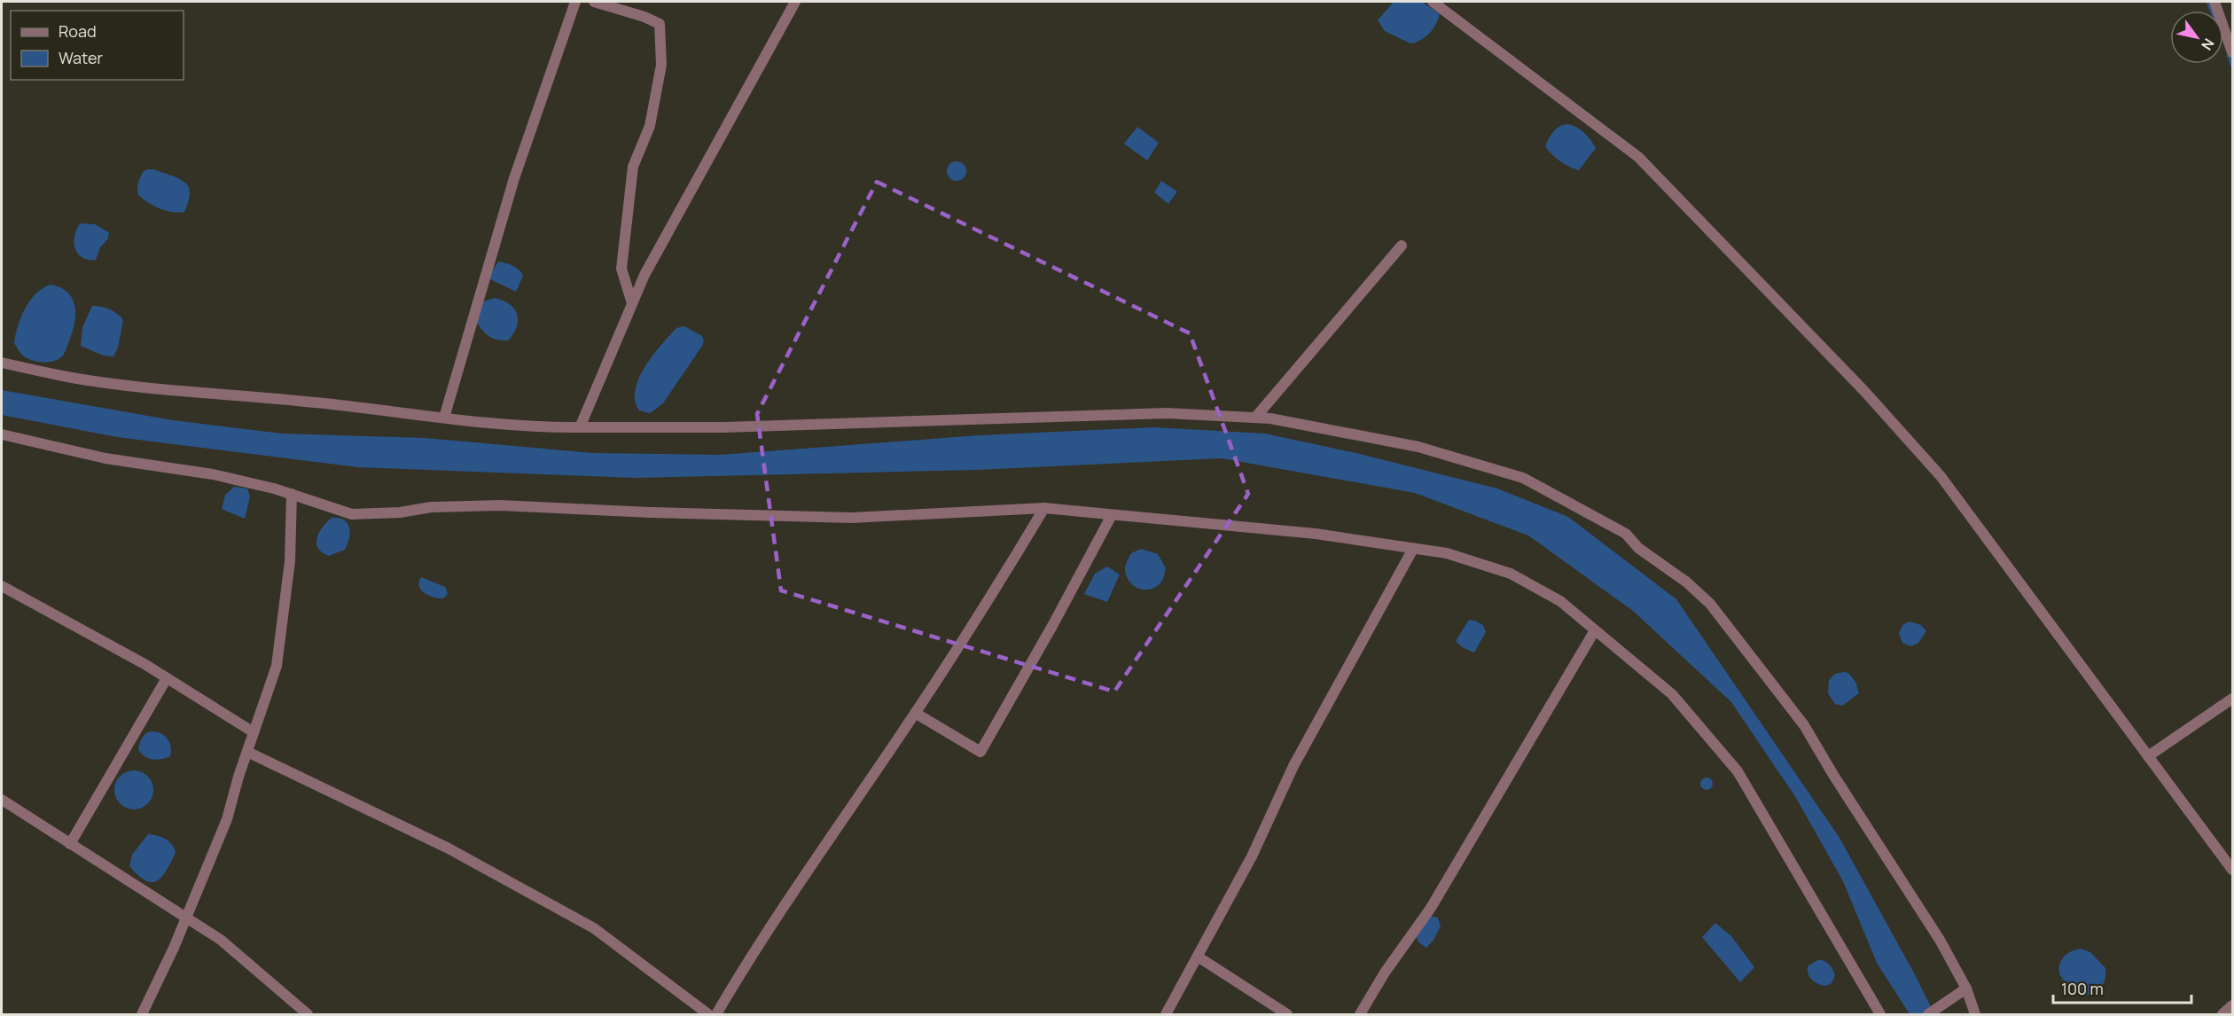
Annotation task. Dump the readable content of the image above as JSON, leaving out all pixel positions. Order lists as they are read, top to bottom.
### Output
{
  "legend": ["Road", "Water"],
  "scale_bar": "100 m",
  "north": "bottom right"
}
